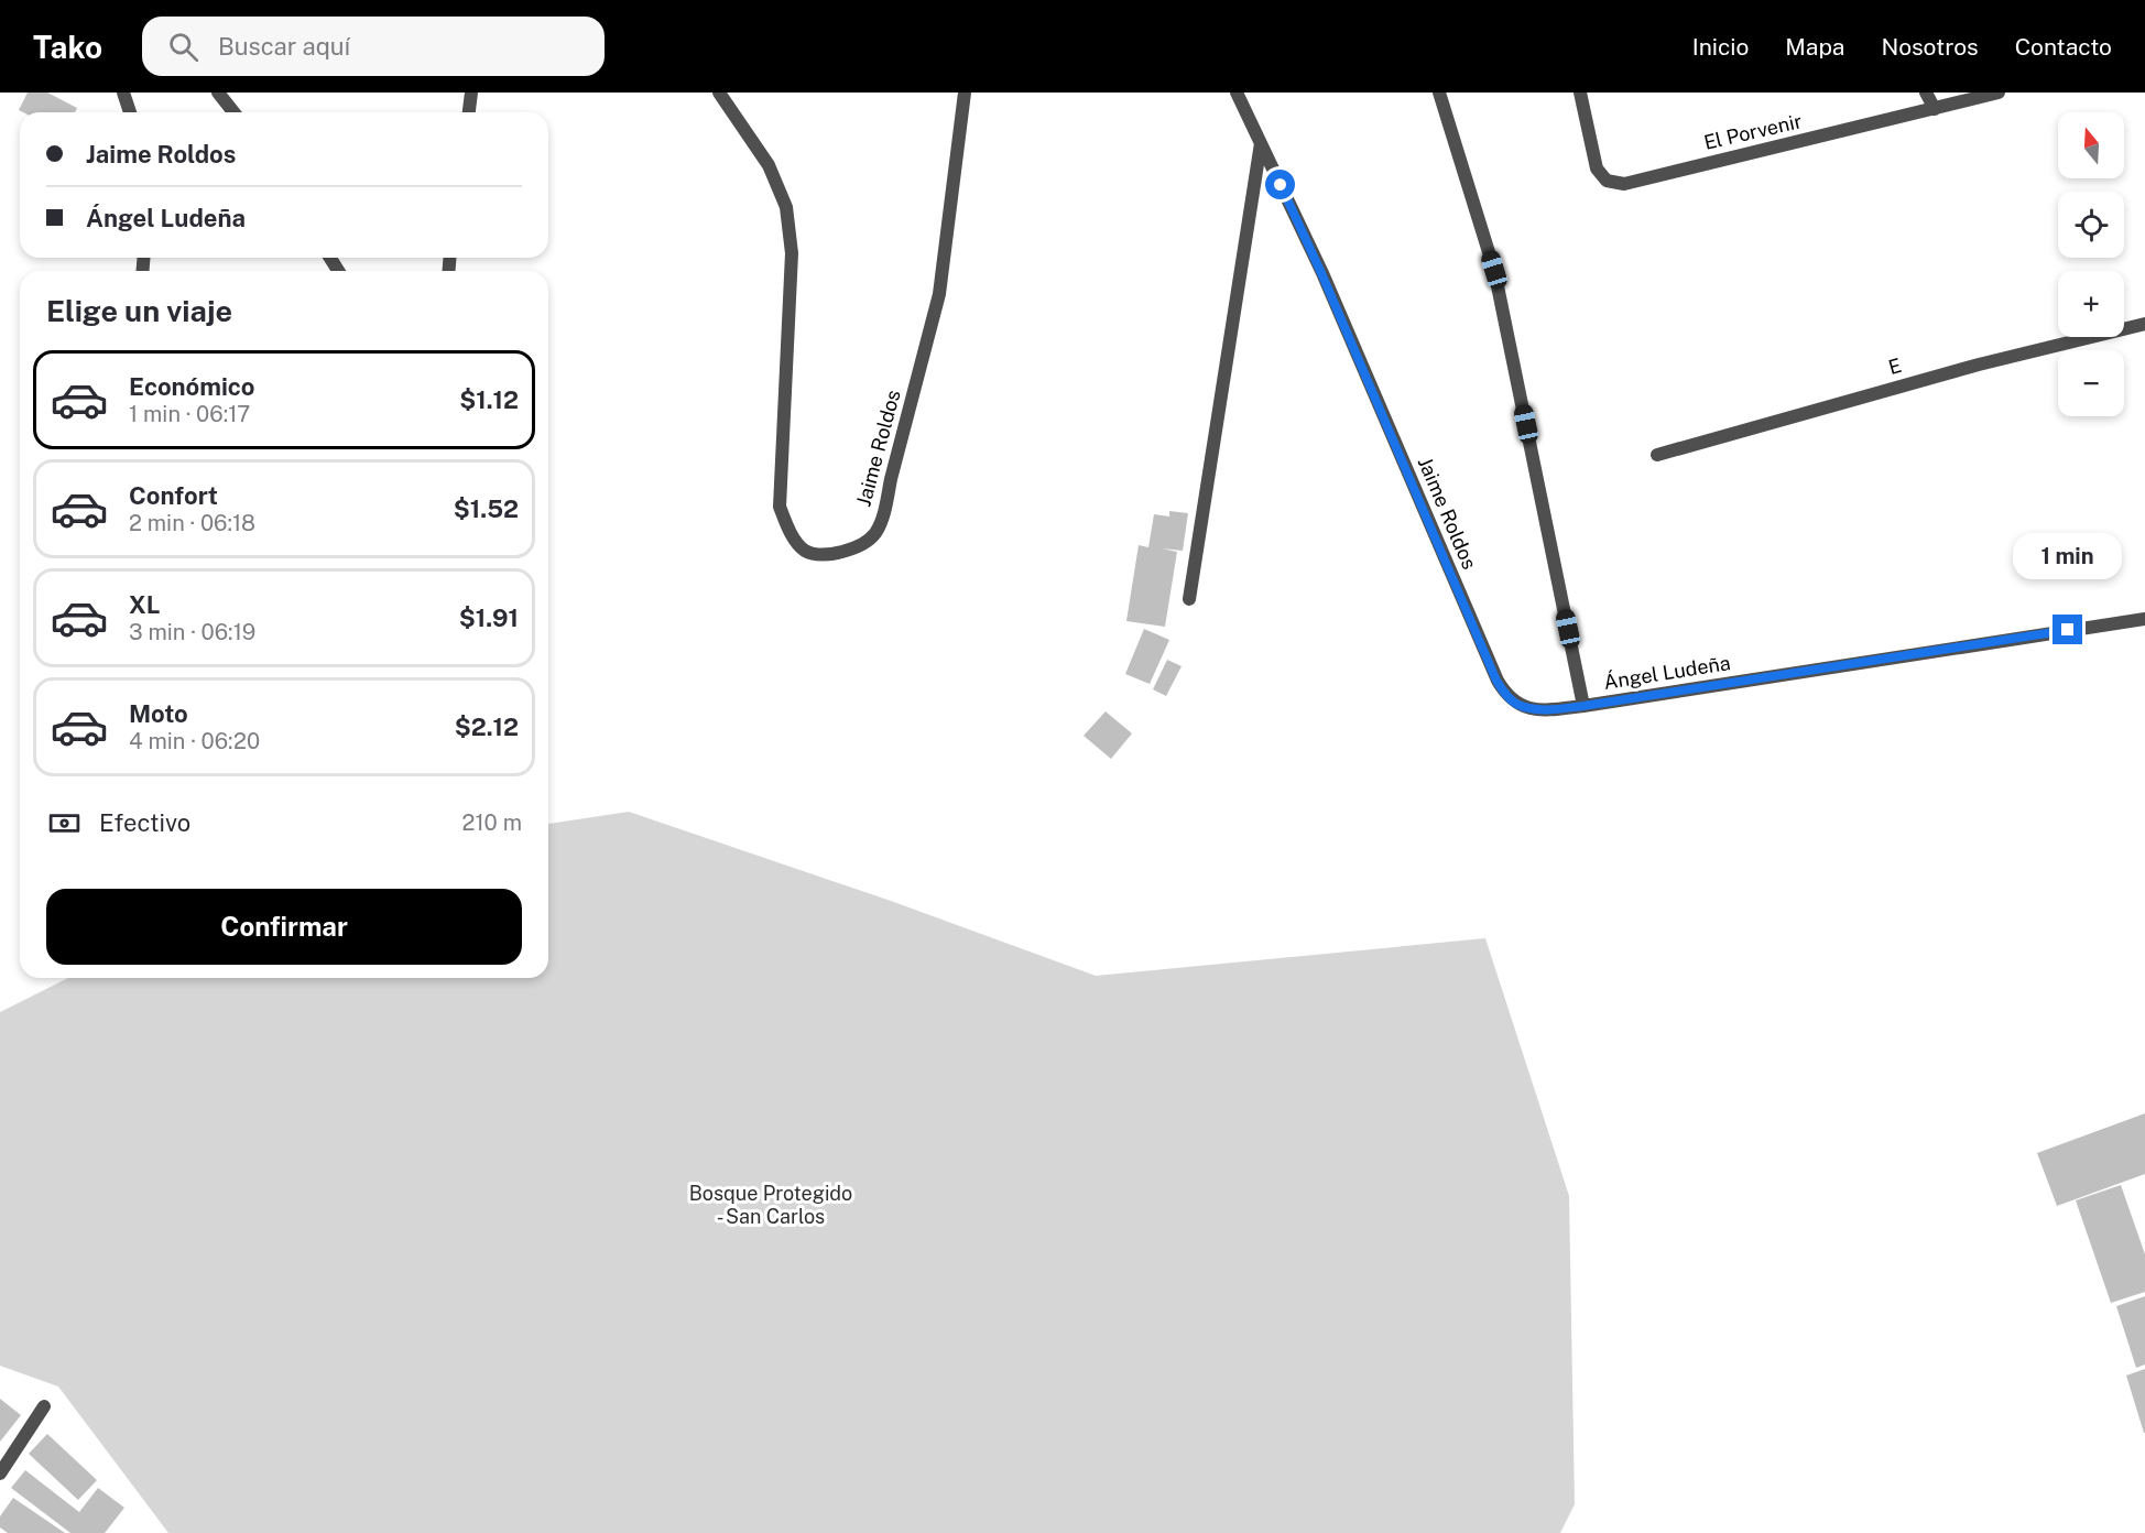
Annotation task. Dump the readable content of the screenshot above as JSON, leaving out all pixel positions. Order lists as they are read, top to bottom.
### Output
{
  "streets": {
    "street": [
      "El Porvenir",
      "E",
      "Jaime Roldos",
      "Ángel Ludeña"
    ]
  },
  "crossings": [
    ["Jaime Roldos", "Ángel Ludeña"]
  ],
  "parks": ["Bosque Protegido - San Carlos"],
  "north": "top",
  "page": {
    "header": "Tako",
    "search": "Buscar aquí",
    "nav": [
      "Inicio",
      "Mapa",
      "Nosotros",
      "Contacto"
    ],
    "map_buttons": ["+", "−"],
    "banner": ["Jaime Roldos", "Ángel Ludeña"],
    "heading": "Elige un viaje",
    "list": [
      {
        "name": "Económico",
        "note": "1 min · 06:17",
        "value": "$1.12"
      },
      {
        "name": "Confort",
        "note": "2 min · 06:18",
        "value": "$1.52"
      },
      {
        "name": "XL",
        "note": "3 min · 06:19",
        "value": "$1.91"
      },
      {
        "name": "Moto",
        "note": "4 min · 06:20",
        "value": "$2.12"
      }
    ],
    "bubble": "1 min",
    "pay": ["Efectivo", "210 m"],
    "buttons": "Confirmar"
  }
}
